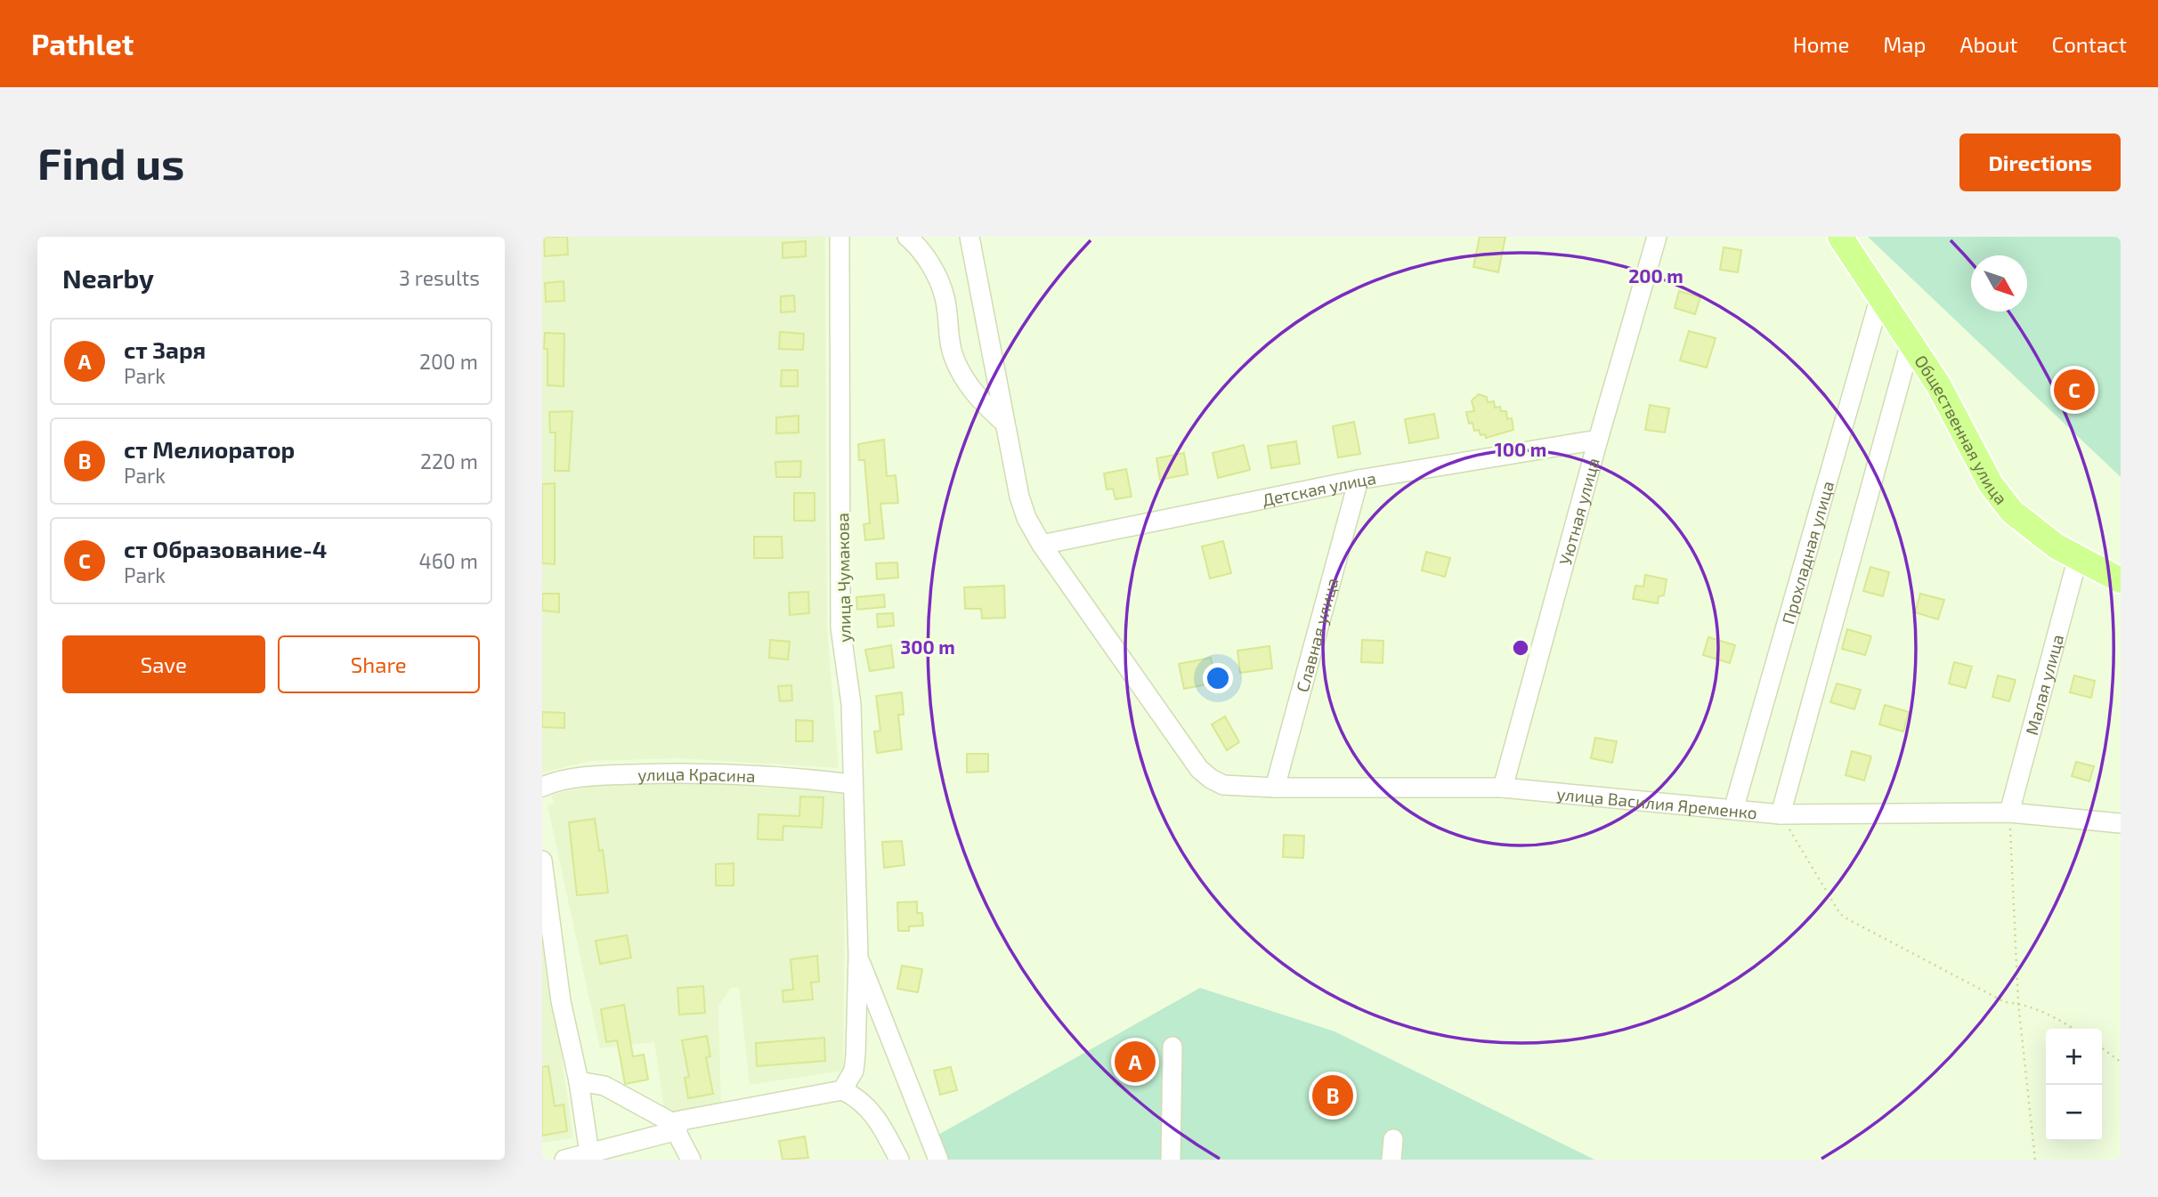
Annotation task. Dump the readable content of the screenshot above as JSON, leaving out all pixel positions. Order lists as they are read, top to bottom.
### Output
{
  "streets": {
    "main road": ["Общественная улица"],
    "street": [
      "Детская улица",
      "Уютная улица",
      "Прохладная улица",
      "улица Чумакова",
      "Славная улица",
      "Малая улица",
      "улица Красина",
      "улица Василия Яременко"
    ]
  },
  "crossings": [
    ["Общественная улица", "Прохладная улица"],
    ["Общественная улица", "Малая улица"],
    ["Детская улица", "Уютная улица"],
    ["Детская улица", "Славная улица"],
    ["Детская улица", "улица Василия Яременко"],
    ["Уютная улица", "улица Василия Яременко"],
    ["Прохладная улица", "улица Василия Яременко"],
    ["улица Чумакова", "улица Красина"],
    ["Славная улица", "улица Василия Яременко"],
    ["Малая улица", "улица Василия Яременко"]
  ],
  "north": "bottom right",
  "page": {
    "header": "Pathlet",
    "nav": [
      "Home",
      "Map",
      "About",
      "Contact"
    ],
    "buttons": [
      "Directions",
      ["Save", "Share"]
    ],
    "title": "Find us",
    "heading": ["Nearby", "3 results"],
    "list": [
      {
        "mark": "A",
        "name": "ст Заря",
        "note": "Park",
        "value": "200 m"
      },
      {
        "mark": "B",
        "name": "ст Мелиоратор",
        "note": "Park",
        "value": "220 m"
      },
      {
        "mark": "C",
        "name": "ст Образование-4",
        "note": "Park",
        "value": "460 m"
      }
    ],
    "pins": ["C", "A", "B"],
    "map_buttons": ["+", "−"]
  },
  "rings": ["200 m", "100 m", "300 m"]
}
